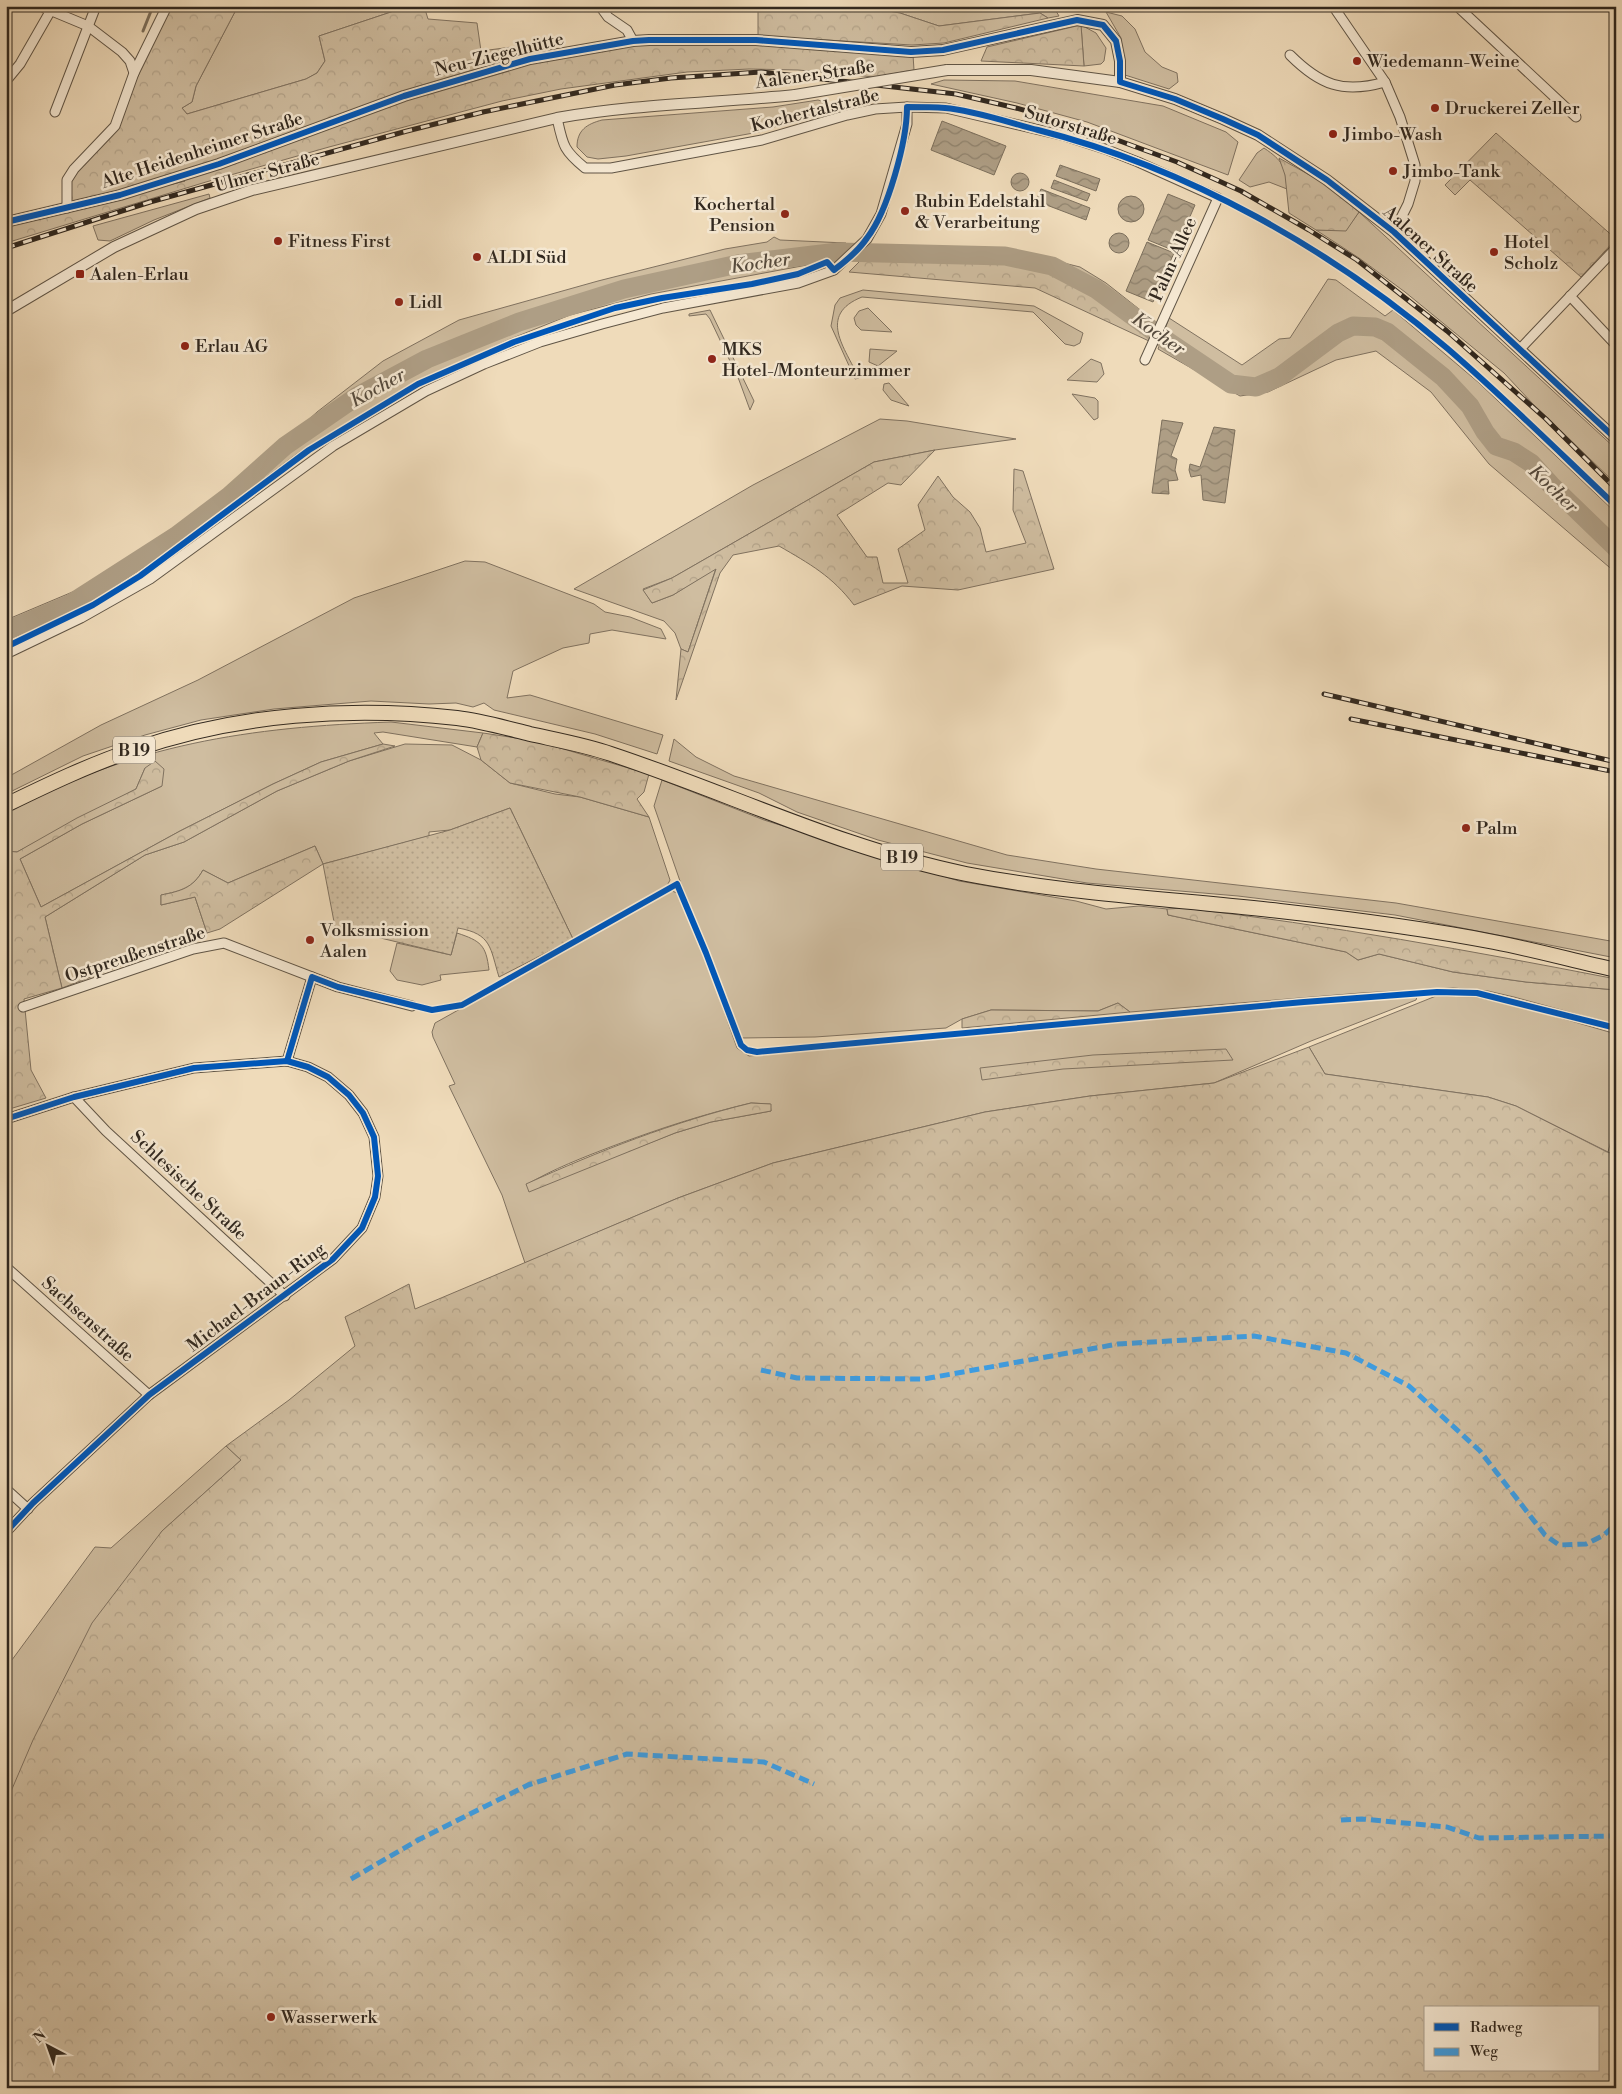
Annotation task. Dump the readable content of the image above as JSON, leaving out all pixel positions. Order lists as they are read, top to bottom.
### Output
{
  "streets": {
    "highway": ["B 19"],
    "street": [
      "Neu-Ziegelhütte",
      "Aalener Straße",
      "Kochertalstraße",
      "Sutorstraße",
      "Alte Heidenheimer Straße",
      "Ulmer Straße",
      "Palm-Allee",
      "Ostpreußenstraße",
      "Schlesische Straße",
      "Michael-Braun-Ring",
      "Sachsenstraße"
    ]
  },
  "crossings": [
    ["Neu-Ziegelhütte", "Aalener Straße"],
    ["Neu-Ziegelhütte", "Alte Heidenheimer Straße"],
    ["Aalener Straße", "Kochertalstraße"],
    ["Aalener Straße", "Ulmer Straße"],
    ["Kochertalstraße", "Sutorstraße"],
    ["Kochertalstraße", "Ulmer Straße"],
    ["Sutorstraße", "Palm-Allee"],
    ["Schlesische Straße", "Michael-Braun-Ring"],
    ["Michael-Braun-Ring", "Sachsenstraße"]
  ],
  "water": ["Kocher"],
  "places": {
    "other": [
      "Wiedemann-Weine",
      "Druckerei Zeller",
      "Jimbo-Wash",
      "Jimbo-Tank",
      "Rubin Edelstahl & Verarbeitung",
      "Kochertal Pension",
      "Fitness First",
      "Hotel Scholz",
      "ALDI Süd",
      "Lidl",
      "Erlau AG",
      "MKS Hotel-/Monteurzimmer",
      "Palm",
      "Volksmission Aalen",
      "Wasserwerk"
    ],
    "transit": ["Aalen-Erlau"]
  },
  "legend": ["Radweg", "Weg"],
  "north": "top left"
}
